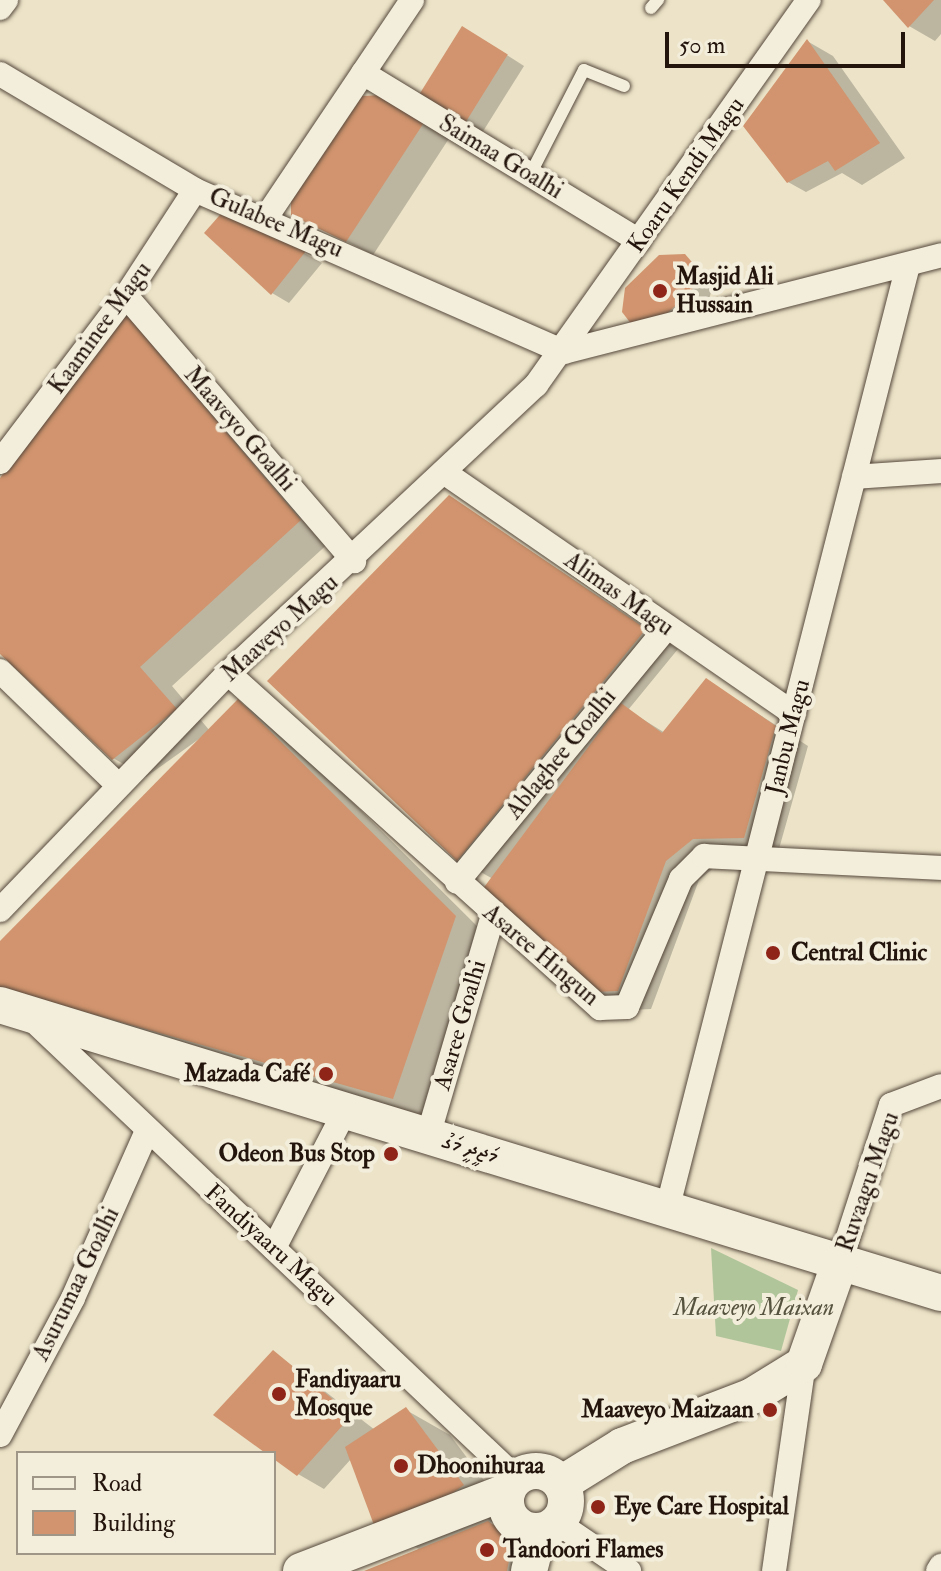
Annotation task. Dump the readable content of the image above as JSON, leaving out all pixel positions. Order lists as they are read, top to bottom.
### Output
{
  "streets": {
    "street": [
      "Saimaa Goalhi",
      "Koaru Kendi Magu",
      "Gulabee Magu",
      "Kaaminee Magu",
      "Maaveyo Goalhi",
      "Alimas Magu",
      "Maaveyo Magu",
      "Janbu Magu",
      "Ablaghee Goalhi",
      "Asaree Hingun",
      "Asaree Goalhi",
      "މަޖީދީ މަގު",
      "Ruvaagu Magu",
      "Fandiyaaru Magu",
      "Asurumaa Goalhi"
    ]
  },
  "crossings": [
    ["Saimaa Goalhi", "Koaru Kendi Magu"],
    ["Koaru Kendi Magu", "Gulabee Magu"],
    ["Koaru Kendi Magu", "Maaveyo Magu"],
    ["Gulabee Magu", "Kaaminee Magu"],
    ["Gulabee Magu", "Maaveyo Magu"],
    ["Kaaminee Magu", "Maaveyo Goalhi"],
    ["Maaveyo Goalhi", "Maaveyo Magu"],
    ["Alimas Magu", "Maaveyo Magu"],
    ["Alimas Magu", "Janbu Magu"],
    ["Alimas Magu", "Ablaghee Goalhi"],
    ["Maaveyo Magu", "Asaree Hingun"],
    ["Janbu Magu", "Asaree Hingun"],
    ["Janbu Magu", "މަޖީދީ މަގު"],
    ["Ablaghee Goalhi", "Asaree Hingun"],
    ["Asaree Hingun", "Asaree Goalhi"],
    ["Asaree Goalhi", "މަޖީދީ މަގު"],
    ["މަޖީދީ މަގު", "Ruvaagu Magu"],
    ["މަޖީދީ މަގު", "Fandiyaaru Magu"],
    ["Fandiyaaru Magu", "Asurumaa Goalhi"]
  ],
  "parks": ["Maaveyo Maixan"],
  "places": [
    "Masjid Ali Hussain",
    "Central Clinic",
    "Mazada Café",
    "Odeon Bus Stop",
    "Fandiyaaru Mosque",
    "Maaveyo Maizaan",
    "Dhoonihuraa",
    "Eye Care Hospital",
    "Tandoori Flames"
  ],
  "legend": ["Road", "Building"],
  "scale_bar": "50 m"
}
